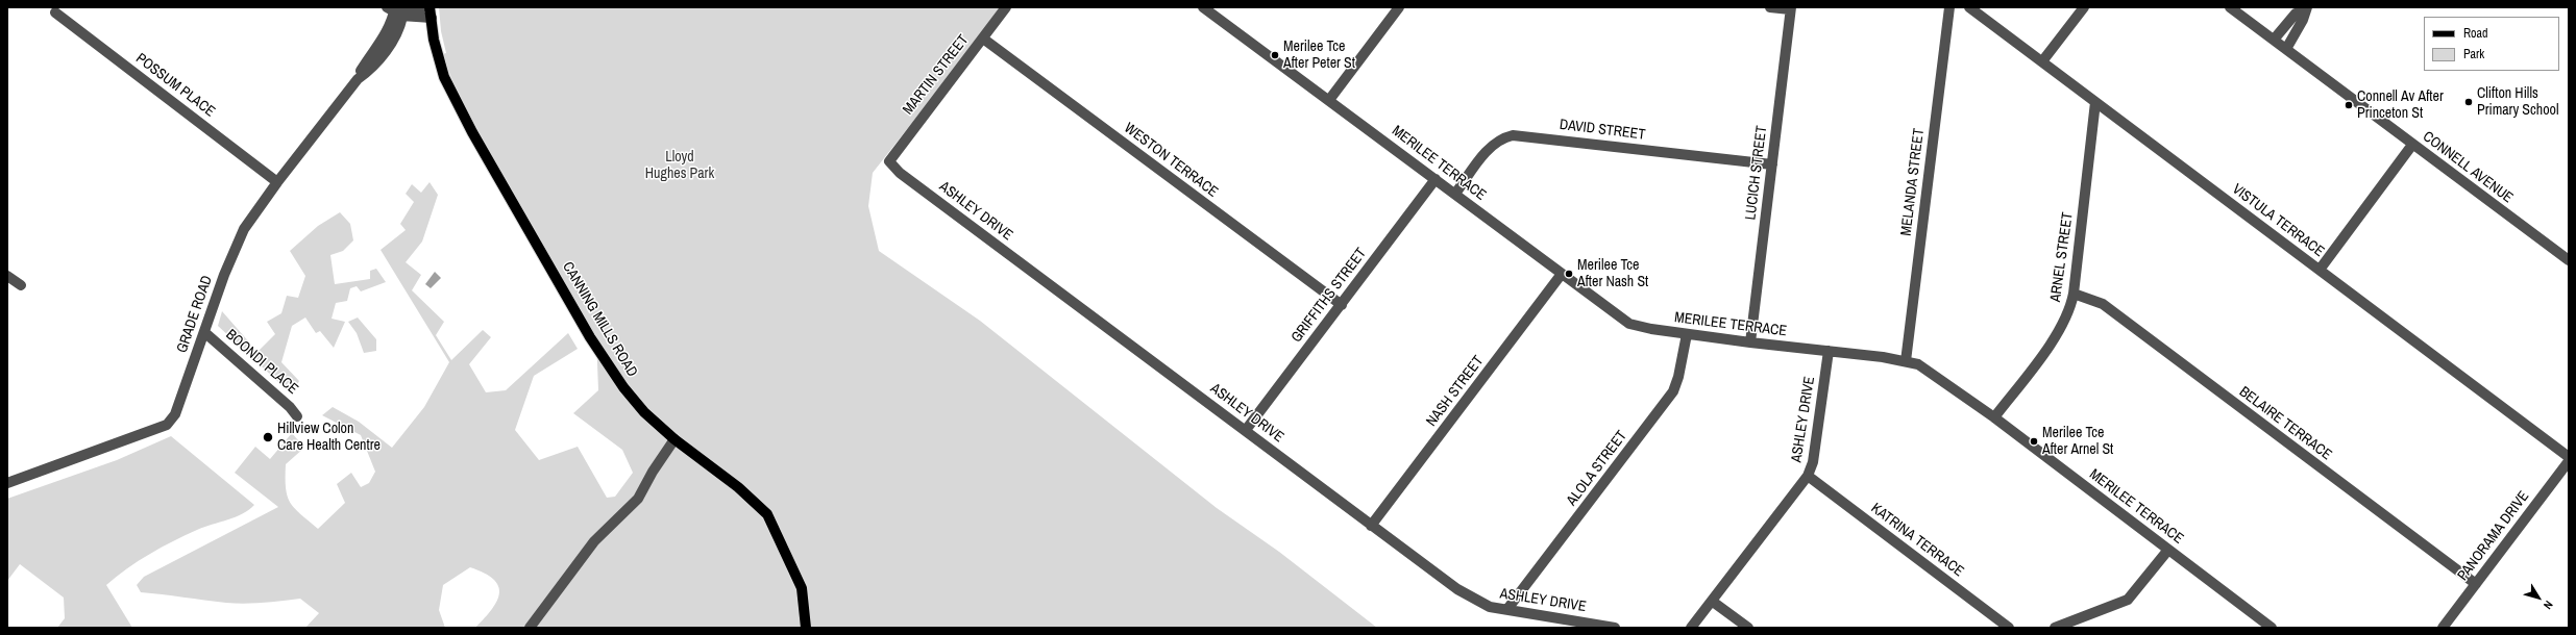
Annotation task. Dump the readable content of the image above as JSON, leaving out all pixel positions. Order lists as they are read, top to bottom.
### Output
{
  "streets": {
    "main road": ["CANNING MILLS ROAD"],
    "street": [
      "MARTIN STREET",
      "POSSUM PLACE",
      "DAVID STREET",
      "WESTON TERRACE",
      "MERILEE TERRACE",
      "CONNELL AVENUE",
      "LUCICH STREET",
      "MELANDA STREET",
      "ASHLEY DRIVE",
      "VISTULA TERRACE",
      "ARNEL STREET",
      "GRIFFITHS STREET",
      "GRADE ROAD",
      "BOONDI PLACE",
      "NASH STREET",
      "BELAIRE TERRACE",
      "ALOLA STREET",
      "PANORAMA DRIVE",
      "KATRINA TERRACE"
    ]
  },
  "crossings": [
    ["MARTIN STREET", "WESTON TERRACE"],
    ["MARTIN STREET", "ASHLEY DRIVE"],
    ["POSSUM PLACE", "GRADE ROAD"],
    ["DAVID STREET", "MERILEE TERRACE"],
    ["DAVID STREET", "LUCICH STREET"],
    ["WESTON TERRACE", "GRIFFITHS STREET"],
    ["MERILEE TERRACE", "LUCICH STREET"],
    ["MERILEE TERRACE", "MELANDA STREET"],
    ["MERILEE TERRACE", "ASHLEY DRIVE"],
    ["MERILEE TERRACE", "ARNEL STREET"],
    ["MERILEE TERRACE", "GRIFFITHS STREET"],
    ["MERILEE TERRACE", "NASH STREET"],
    ["MERILEE TERRACE", "ALOLA STREET"],
    ["ASHLEY DRIVE", "GRIFFITHS STREET"],
    ["ASHLEY DRIVE", "NASH STREET"],
    ["ASHLEY DRIVE", "ALOLA STREET"],
    ["ASHLEY DRIVE", "KATRINA TERRACE"],
    ["VISTULA TERRACE", "ARNEL STREET"],
    ["ARNEL STREET", "BELAIRE TERRACE"],
    ["GRADE ROAD", "BOONDI PLACE"],
    ["BELAIRE TERRACE", "PANORAMA DRIVE"]
  ],
  "parks": ["Lloyd Hughes Park"],
  "places": [
    "Merilee Tce After Peter St",
    "Clifton Hills Primary School",
    "Connell Av After Princeton St",
    "Merilee Tce After Nash St",
    "Hillview Colon Care Health Centre",
    "Merilee Tce After Arnel St"
  ],
  "legend": ["Road", "Park"],
  "north": "bottom right"
}
